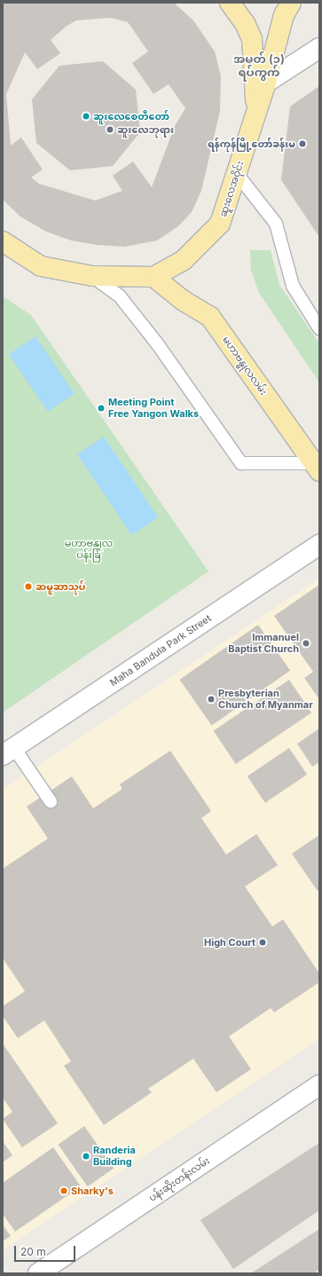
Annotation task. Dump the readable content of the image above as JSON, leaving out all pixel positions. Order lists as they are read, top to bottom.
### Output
{
  "streets": {
    "main road": ["ဆူးလေအဝိုင်း", "မဟာဗန္ဓုလလမ်း"],
    "street": ["Maha Bandula Park Street", "ပန်းဆိုးတန်းလမ်း"]
  },
  "crossings": [
    ["ဆူးလေအဝိုင်း", "မဟာဗန္ဓုလလမ်း"]
  ],
  "districts": ["အမှတ် (၁) ရပ်ကွက်"],
  "parks": ["မဟာဗန္ဓုလ ပန်းခြံ"],
  "places": [
    "ဆူးလေစေတီတော်",
    "ဆူးလေဘုရား",
    "ရန်ကုန်မြို့တော်ခန်းမ",
    "Meeting Point Free Yangon Walks",
    "ဆမူဆာသုပ်",
    "Immanuel Baptist Church",
    "Presbyterian Church of Myanmar",
    "High Court",
    "Randeria Building",
    "Sharky's"
  ],
  "scale_bar": "20 m"
}
